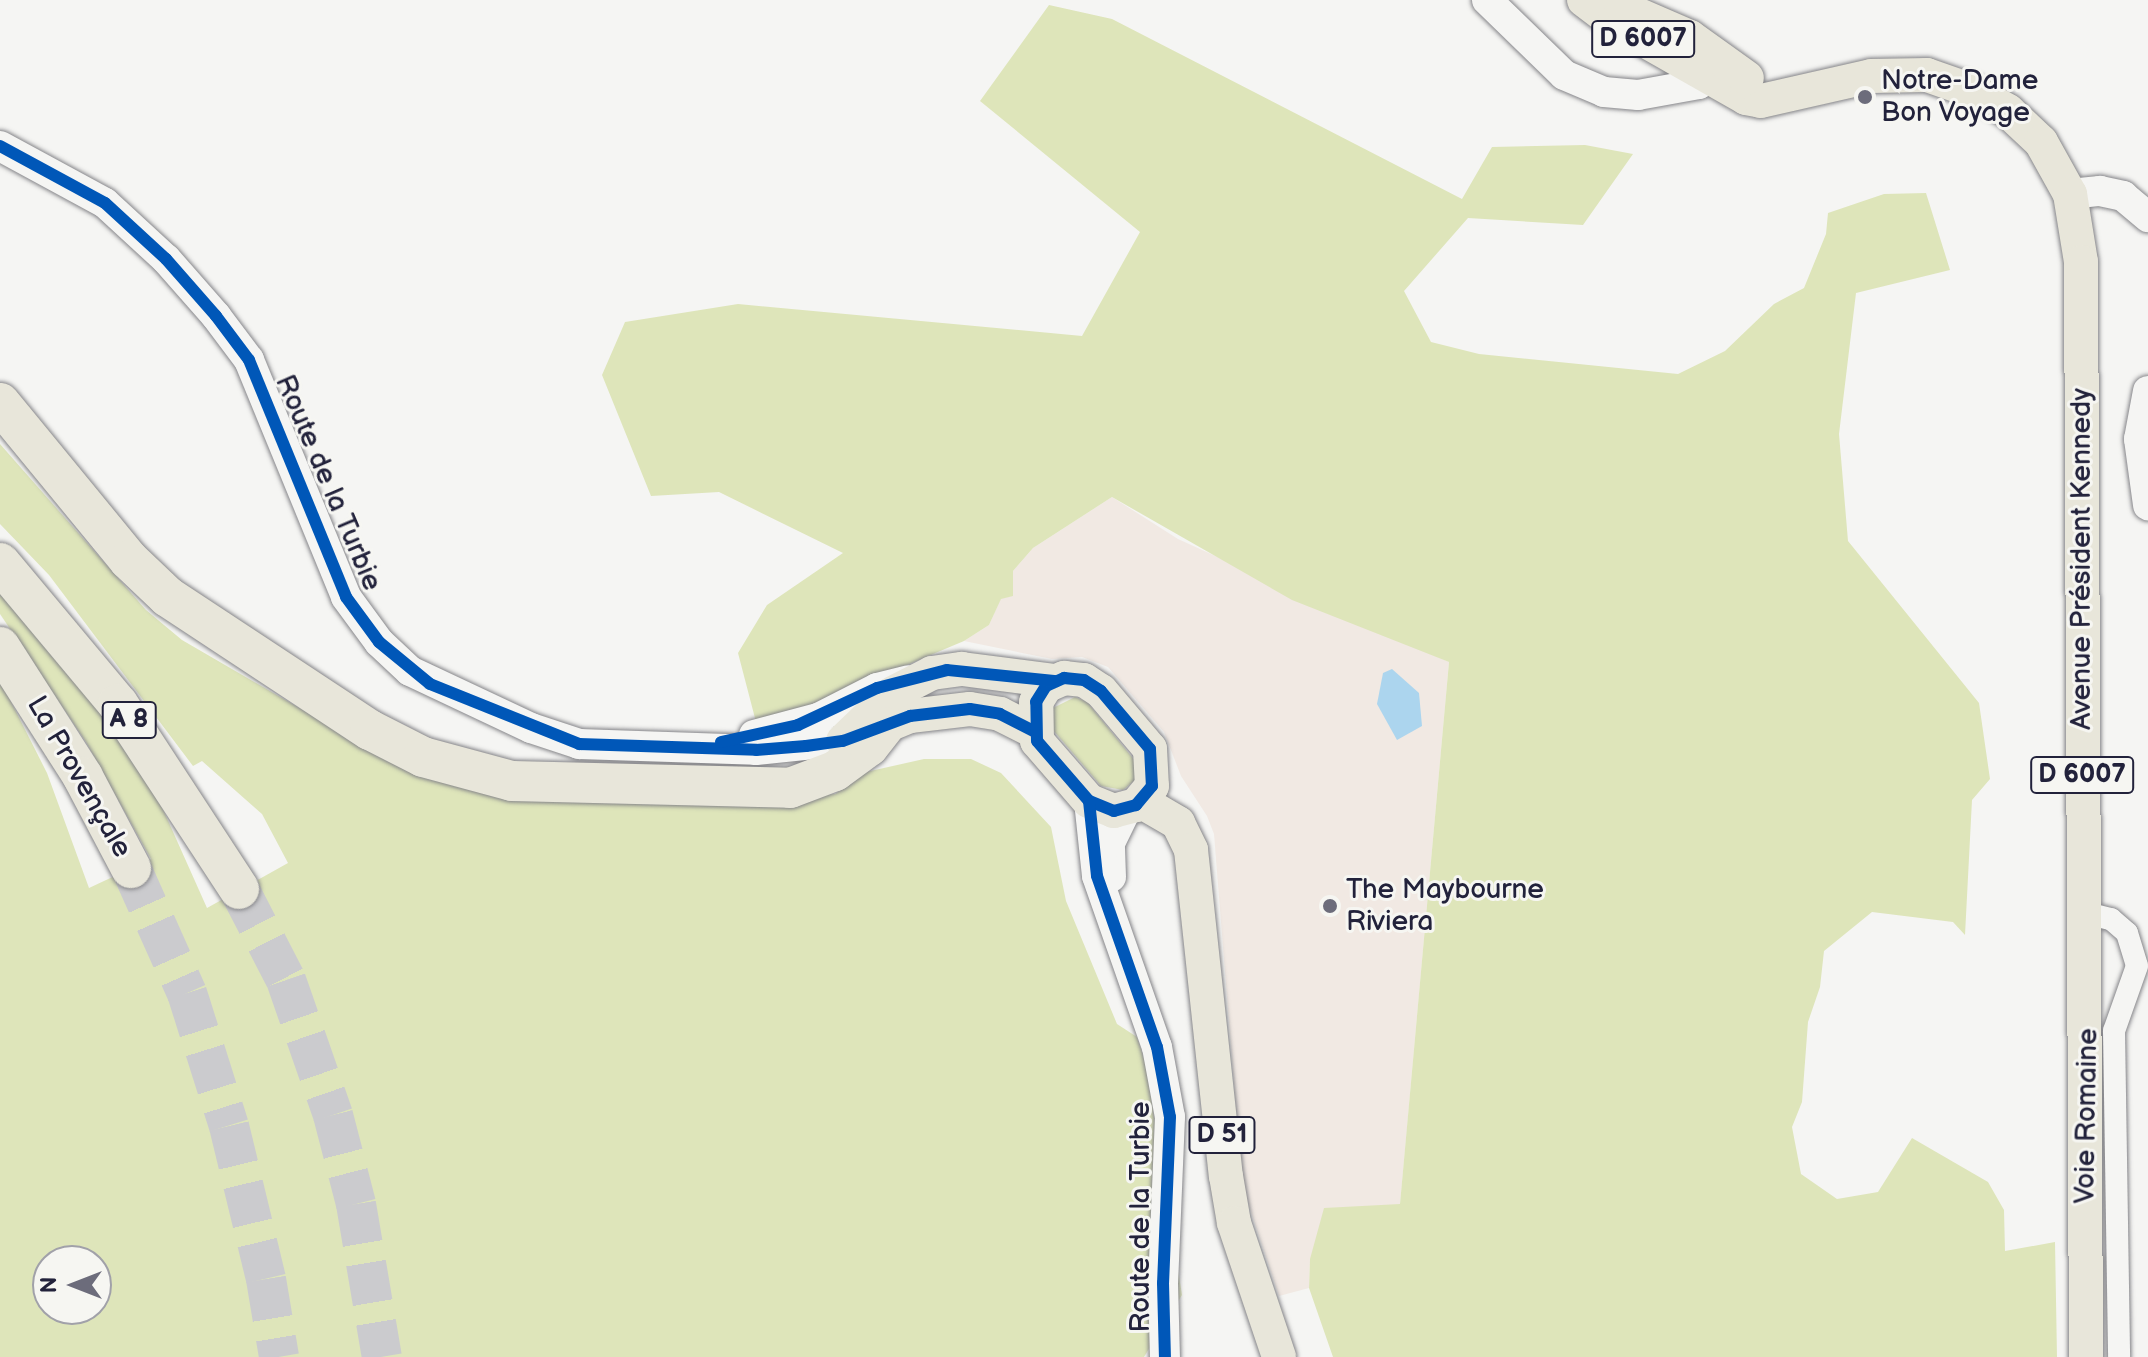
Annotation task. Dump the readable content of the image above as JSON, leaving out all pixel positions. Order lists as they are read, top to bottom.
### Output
{
  "streets": {
    "highway": ["A 8", "La Provençale"],
    "main road": [
      "D 6007",
      "Route de la Turbie",
      "Avenue Président Kennedy",
      "D 51"
    ],
    "street": ["Voie Romaine"]
  },
  "crossings": [
    ["D 6007", "Avenue Président Kennedy"],
    ["Route de la Turbie", "D 51"],
    ["Avenue Président Kennedy", "Voie Romaine"]
  ],
  "places": ["Notre-Dame Bon Voyage", "The Maybourne Riviera"],
  "north": "left"
}
